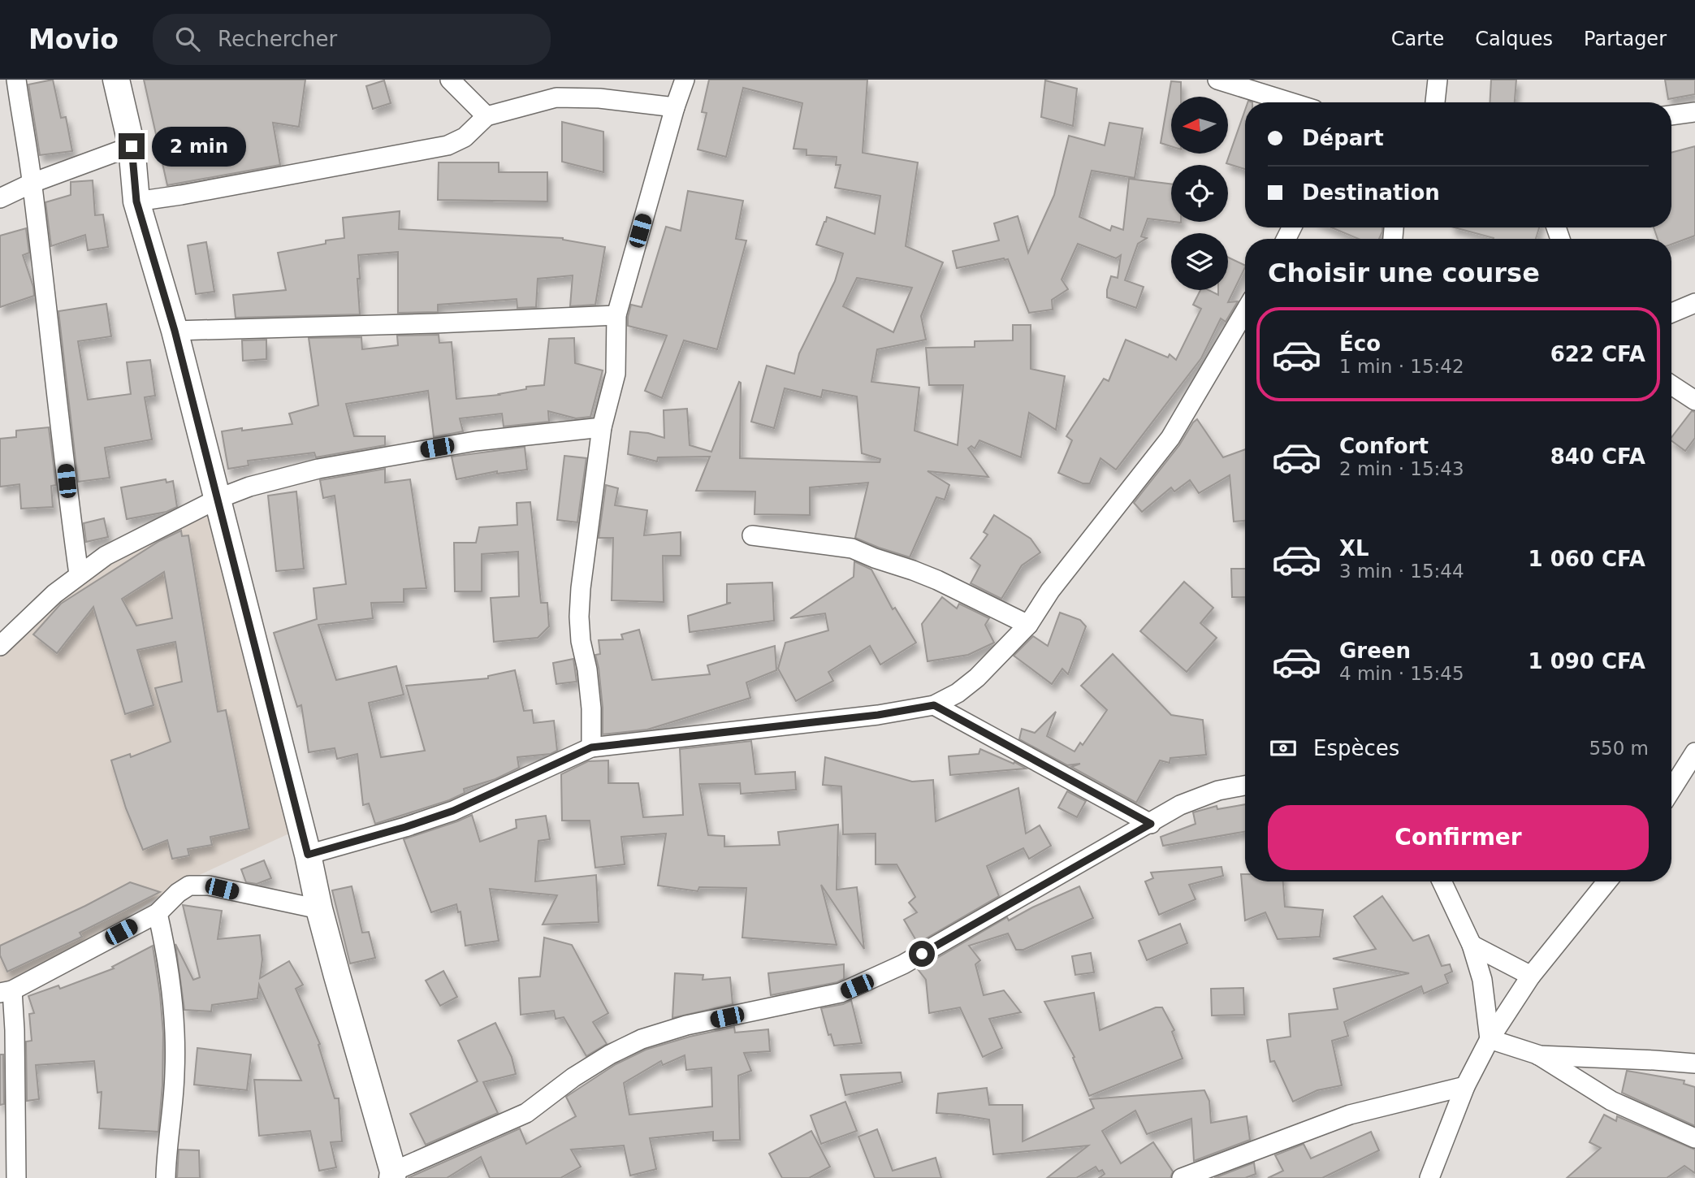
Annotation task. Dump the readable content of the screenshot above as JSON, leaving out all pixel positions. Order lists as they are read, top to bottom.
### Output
{
  "north": "left",
  "page": {
    "header": "Movio",
    "search": "Rechercher",
    "nav": ["Carte", "Calques", "Partager"],
    "banner": ["Départ", "Destination"],
    "bubble": "2 min",
    "heading": "Choisir une course",
    "list": [
      {
        "name": "Éco",
        "note": "1 min · 15:42",
        "value": "622 CFA"
      },
      {
        "name": "Confort",
        "note": "2 min · 15:43",
        "value": "840 CFA"
      },
      {
        "name": "XL",
        "note": "3 min · 15:44",
        "value": "1 060 CFA"
      },
      {
        "name": "Green",
        "note": "4 min · 15:45",
        "value": "1 090 CFA"
      }
    ],
    "pay": ["Espèces", "550 m"],
    "buttons": "Confirmer"
  }
}
